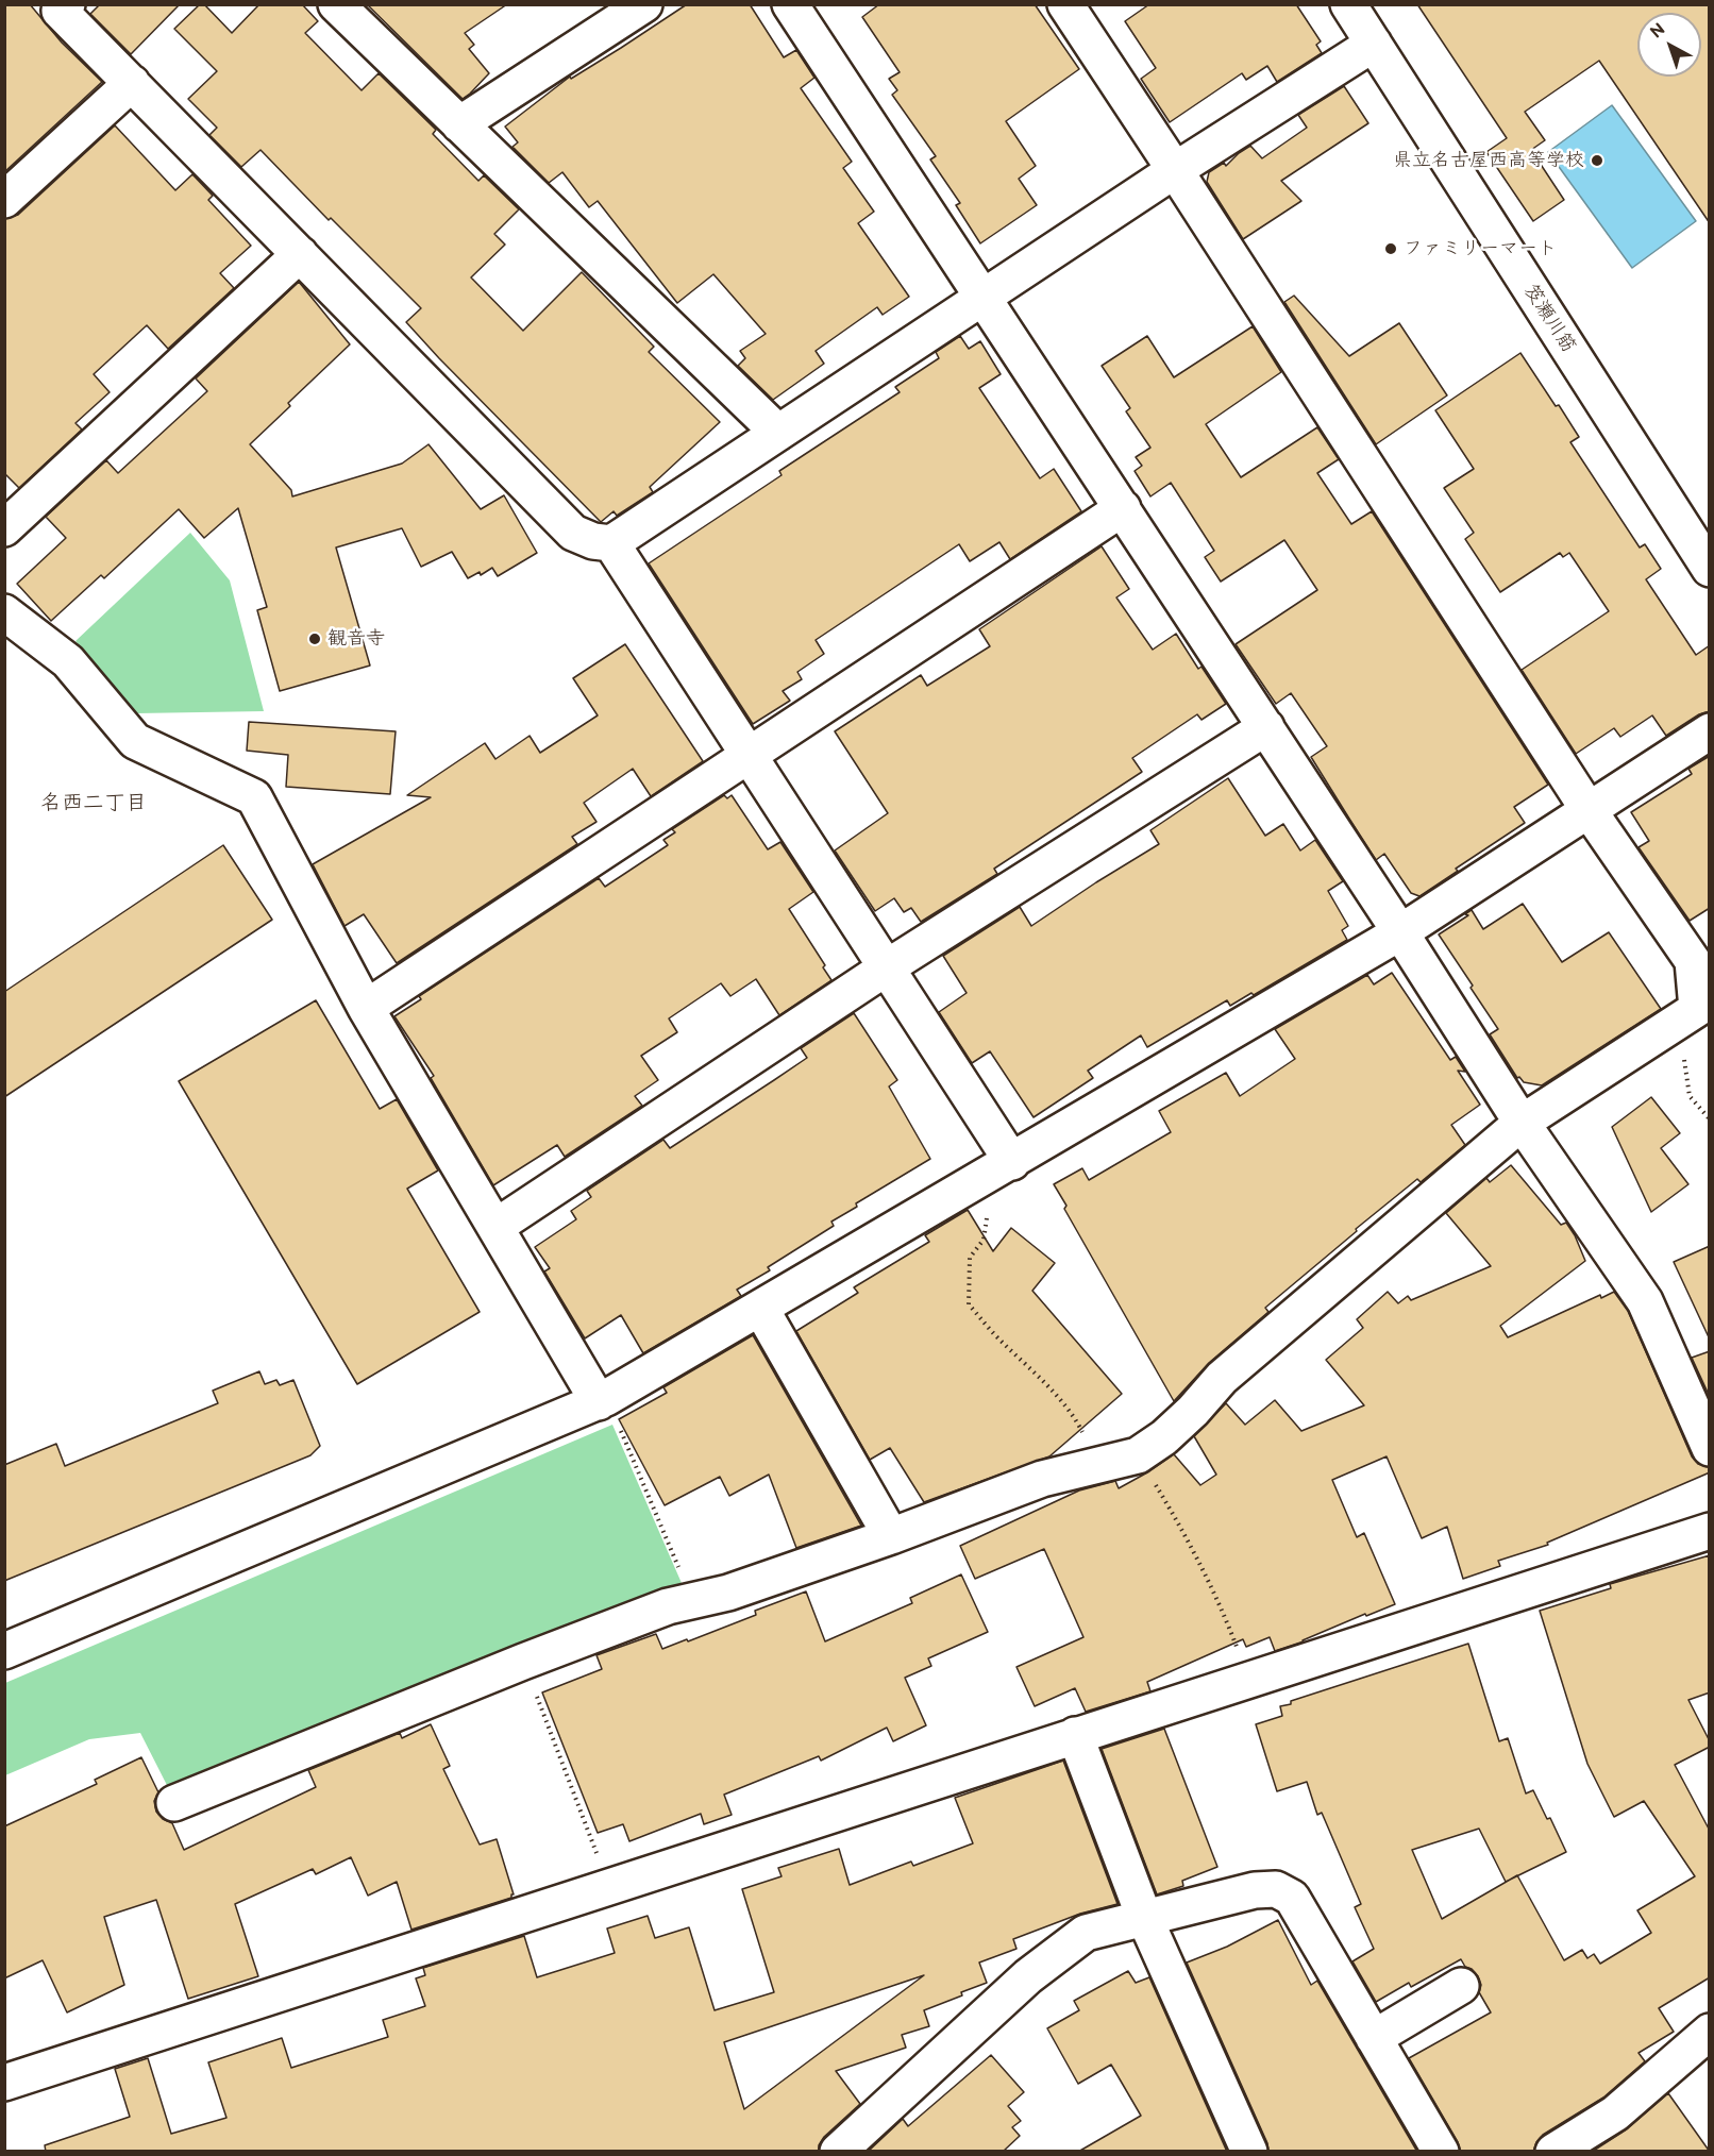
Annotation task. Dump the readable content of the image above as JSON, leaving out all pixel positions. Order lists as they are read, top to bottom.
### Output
{
  "streets": {
    "street": ["笈瀬川筋"]
  },
  "districts": ["名西二丁目"],
  "places": ["県立名古屋西高等学校", "ファミリーマート", "観音寺"],
  "north": "top left"
}
